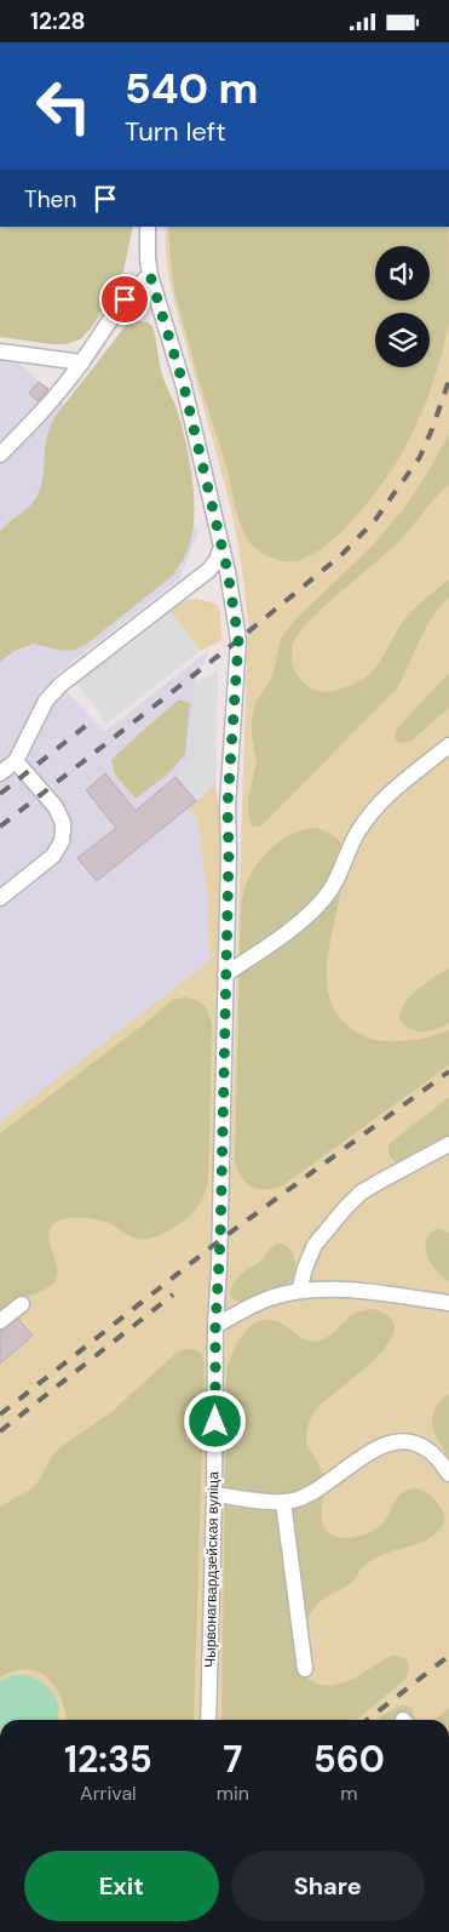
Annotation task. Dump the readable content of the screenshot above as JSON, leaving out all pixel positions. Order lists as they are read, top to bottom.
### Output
{
  "streets": {
    "street": ["Чырвонагвардзейская вуліца"]
  },
  "page": {
    "status": "12:28",
    "turn": ["540 m", "Turn left"],
    "then": "Then",
    "eta": [
      "12:35",
      "Arrival",
      "7",
      "min",
      "560",
      "m"
    ],
    "buttons": ["Exit", "Share"]
  }
}
